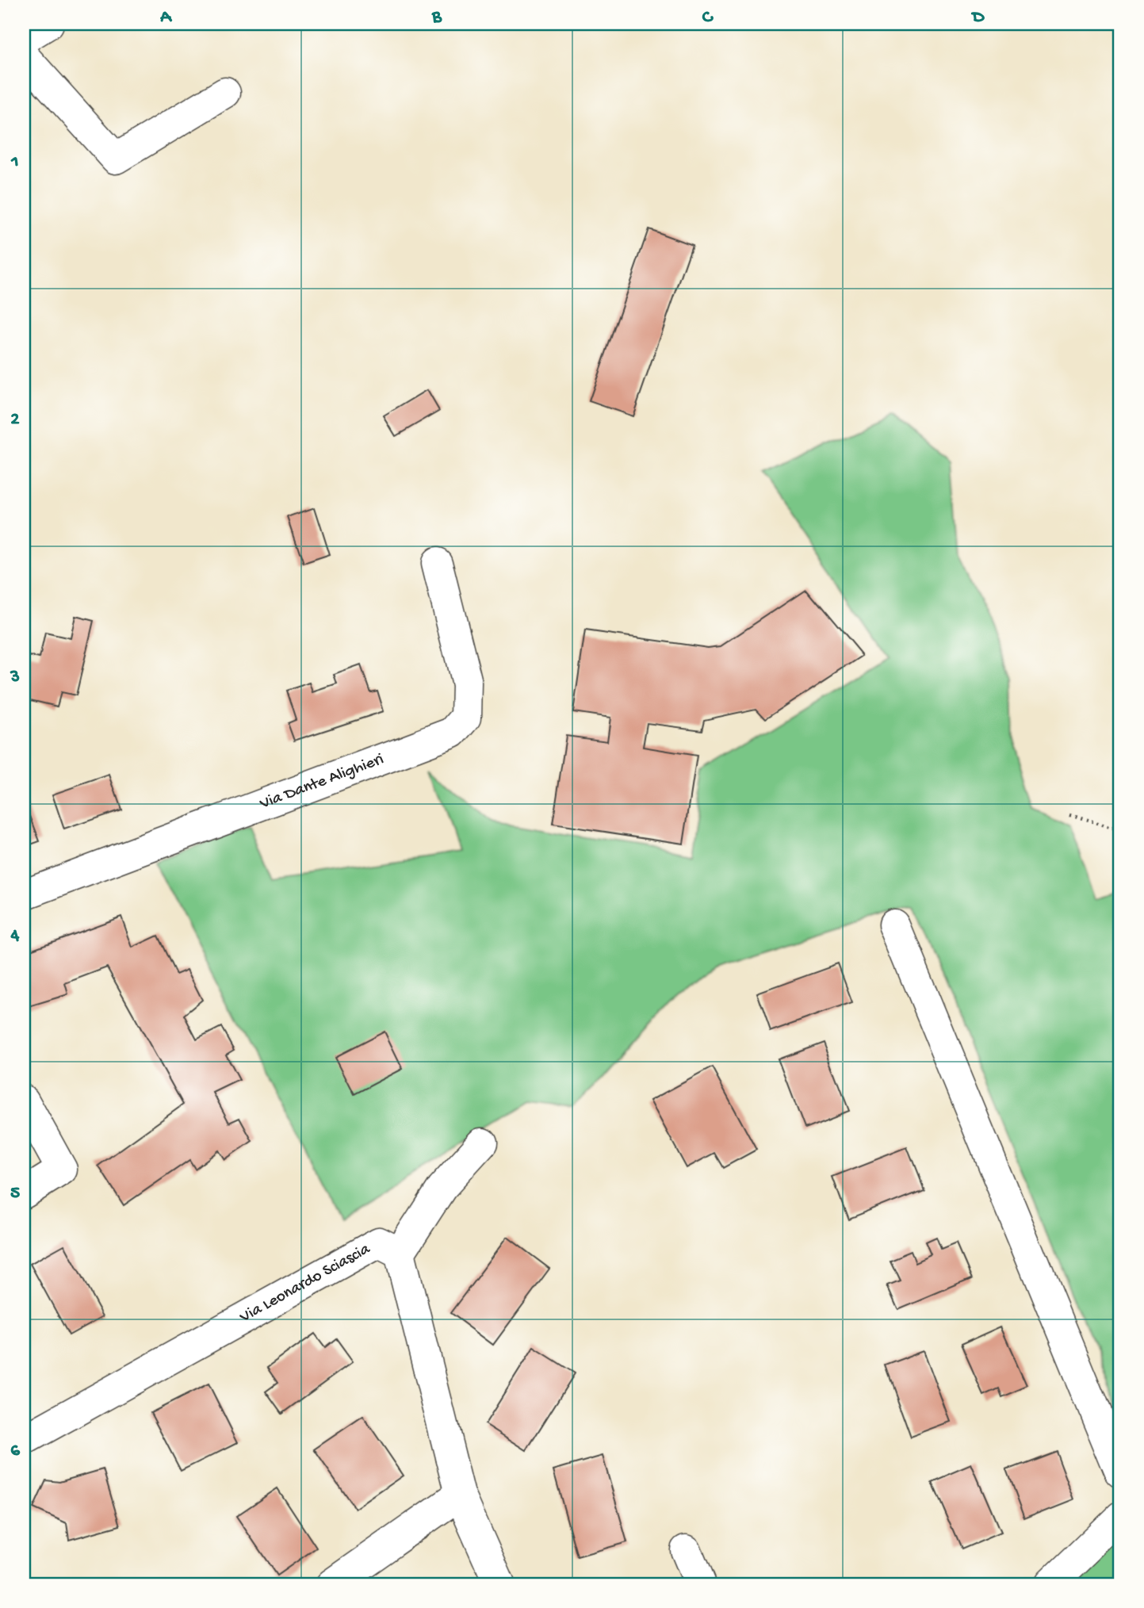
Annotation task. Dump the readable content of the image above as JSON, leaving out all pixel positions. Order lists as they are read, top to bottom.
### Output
{
  "streets": {
    "street": ["Via Dante Alighieri", "Via Leonardo Sciascia"]
  },
  "grid": {
    "columns": [
      "A",
      "B",
      "C",
      "D"
    ],
    "rows": [
      "1",
      "2",
      "3",
      "4",
      "5",
      "6"
    ]
  }
}
